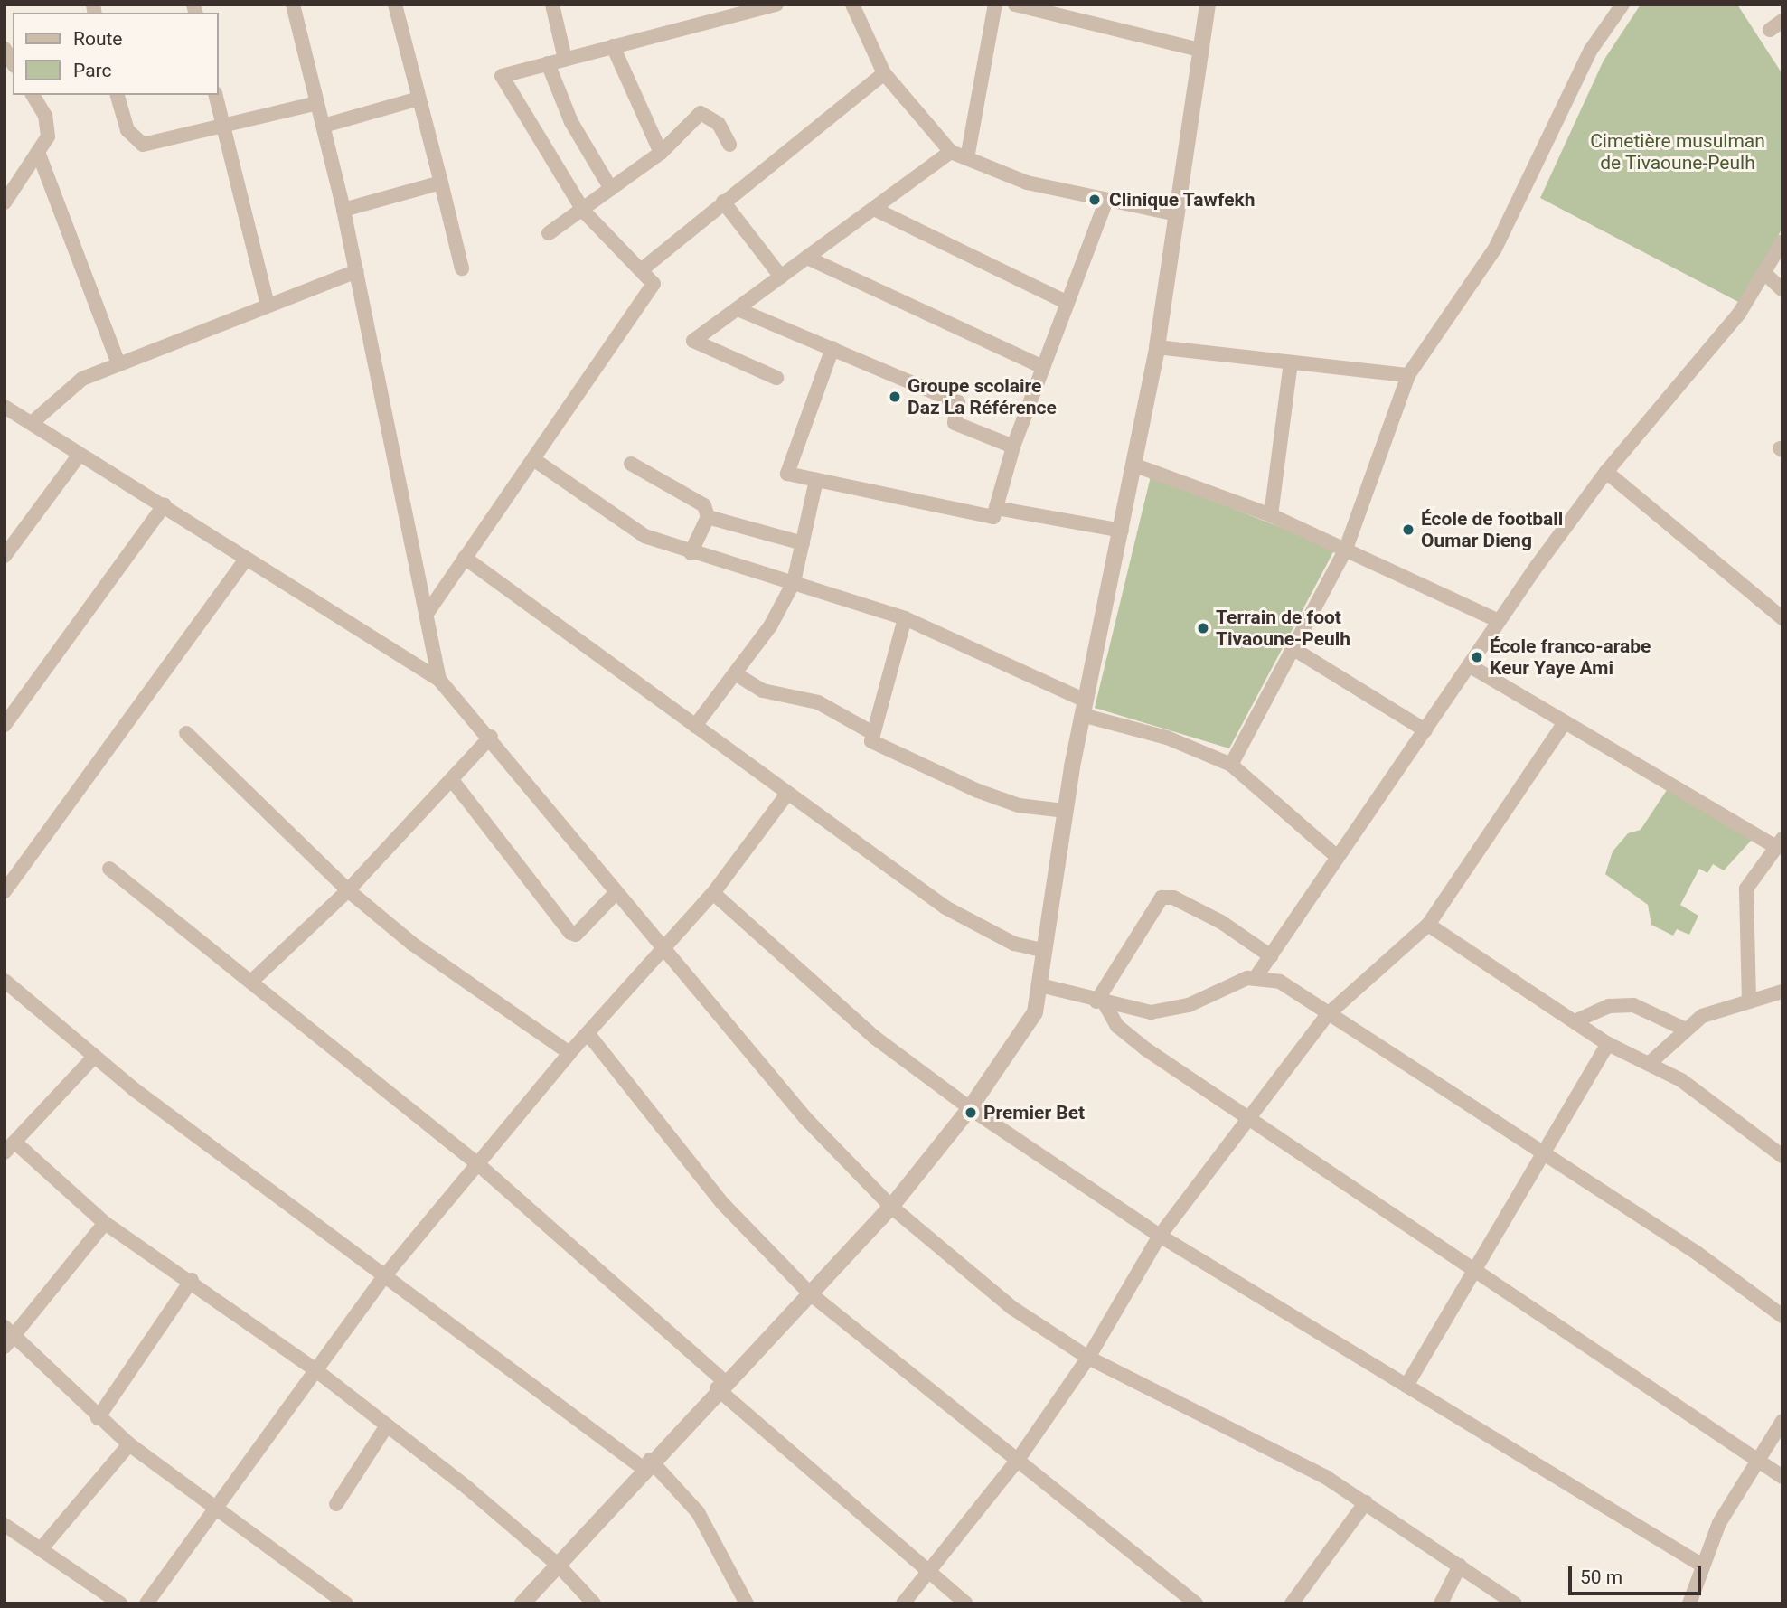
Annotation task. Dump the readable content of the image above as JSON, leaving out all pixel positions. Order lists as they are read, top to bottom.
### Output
{
  "parks": ["Cimetière musulman de Tivaoune-Peulh"],
  "places": [
    "Clinique Tawfekh",
    "Groupe scolaire Daz La Référence",
    "École de football Oumar Dieng",
    "Terrain de foot Tivaoune-Peulh",
    "École franco-arabe Keur Yaye Ami",
    "Premier Bet"
  ],
  "legend": ["Route", "Parc"],
  "scale_bar": "50 m"
}
